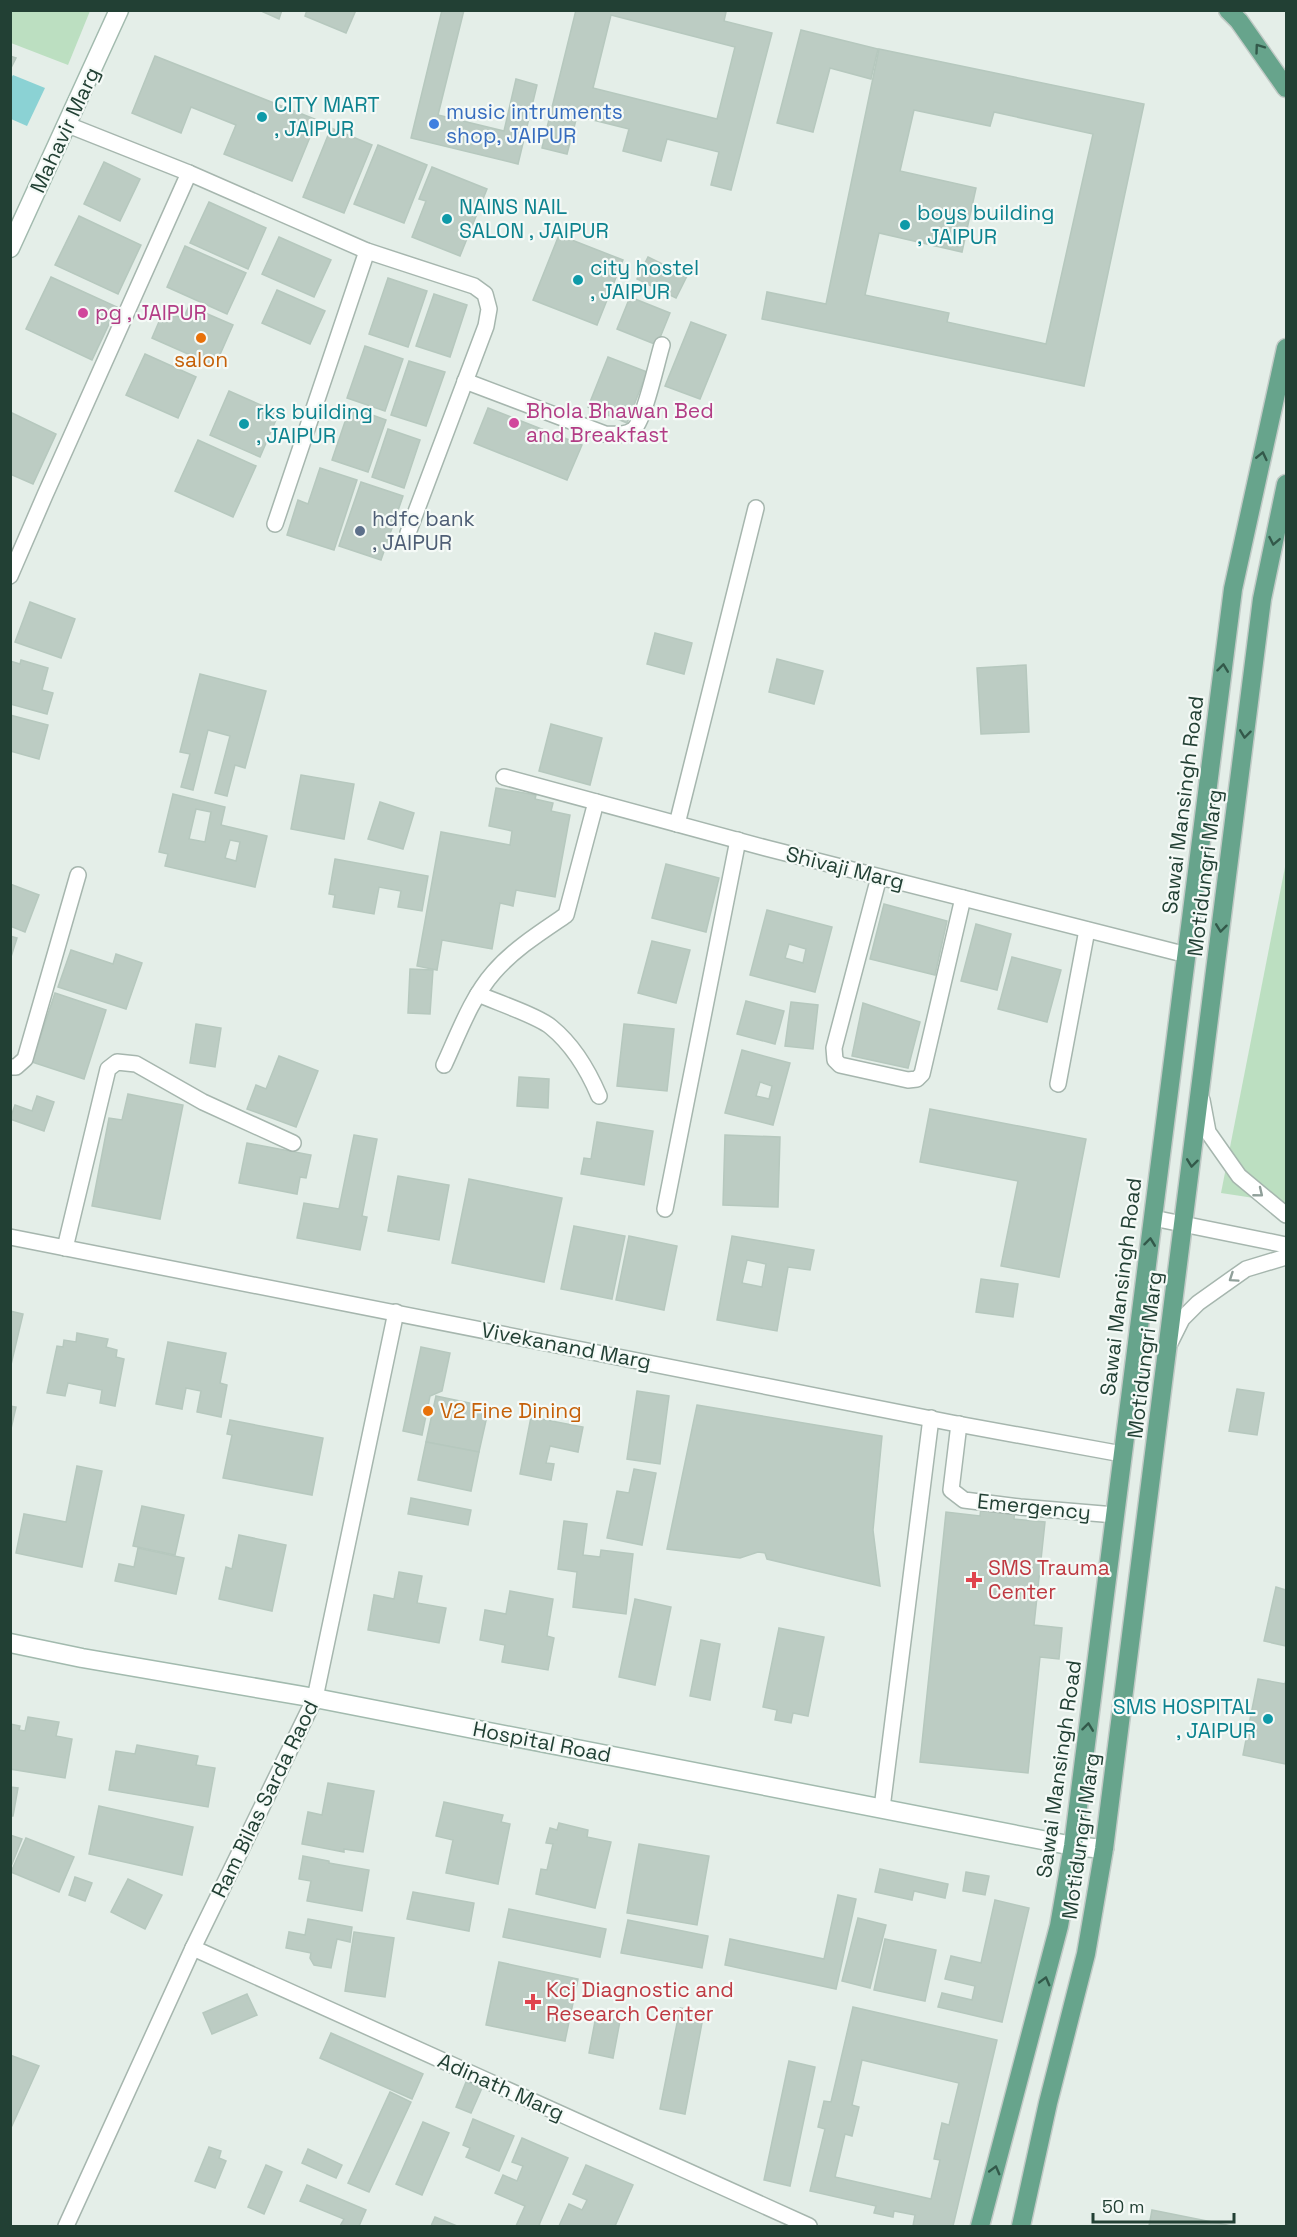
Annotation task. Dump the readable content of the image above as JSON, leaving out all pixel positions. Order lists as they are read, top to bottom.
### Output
{
  "streets": {
    "main road": ["Sawai Mansingh Road", "Motidungri Marg"],
    "street": [
      "Mahavir Marg",
      "Shivaji Marg",
      "Vivekanand Marg",
      "Emergency",
      "Hospital Road",
      "Ram Bilas Sarda Raod",
      "Adinath Marg"
    ]
  },
  "crossings": [
    ["Sawai Mansingh Road", "Shivaji Marg"],
    ["Sawai Mansingh Road", "Vivekanand Marg"],
    ["Sawai Mansingh Road", "Emergency"],
    ["Sawai Mansingh Road", "Hospital Road"],
    ["Motidungri Marg", "Hospital Road"],
    ["Vivekanand Marg", "Emergency"],
    ["Vivekanand Marg", "Ram Bilas Sarda Raod"],
    ["Hospital Road", "Ram Bilas Sarda Raod"],
    ["Ram Bilas Sarda Raod", "Adinath Marg"]
  ],
  "one_way": ["Sawai Mansingh Road", "Motidungri Marg"],
  "places": {
    "other": [
      "CITY MART , JAIPUR",
      "music intruments shop, JAIPUR",
      "NAINS NAIL SALON , JAIPUR",
      "boys building , JAIPUR",
      "city hostel , JAIPUR",
      "pg , JAIPUR",
      "salon",
      "Bhola Bhawan Bed and Breakfast",
      "rks building , JAIPUR",
      "hdfc bank , JAIPUR",
      "V2 Fine Dining",
      "SMS HOSPITAL , JAIPUR"
    ],
    "health": ["SMS Trauma Center", "Kcj Diagnostic and Research Center"]
  },
  "scale_bar": "50 m"
}
